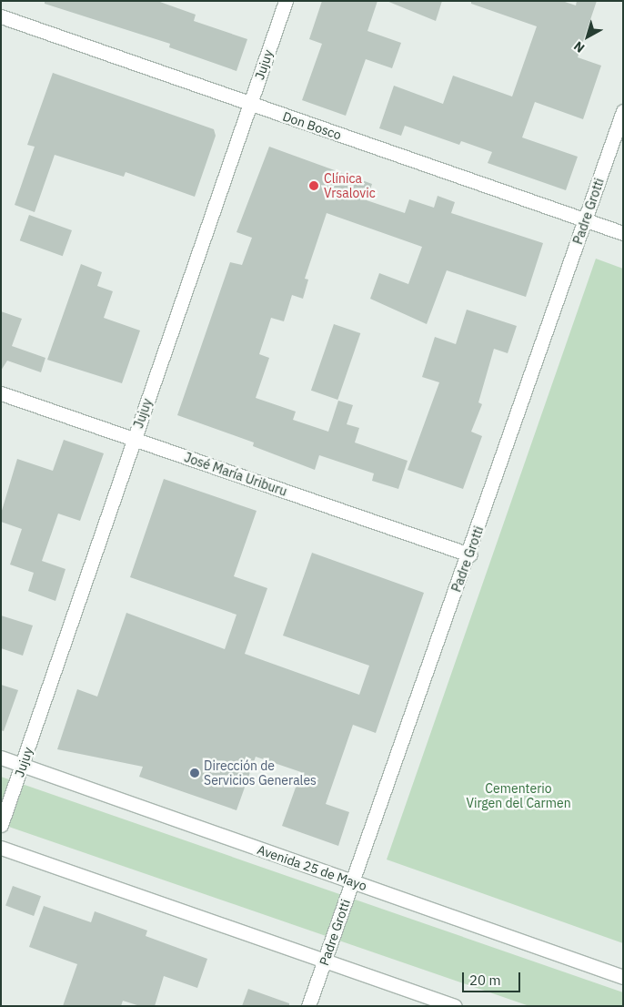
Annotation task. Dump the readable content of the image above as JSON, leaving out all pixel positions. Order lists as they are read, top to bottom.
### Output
{
  "streets": {
    "street": [
      "Jujuy",
      "Don Bosco",
      "Padre Grotti",
      "José María Uriburu",
      "Avenida 25 de Mayo"
    ]
  },
  "crossings": [
    ["Jujuy", "Don Bosco"],
    ["Jujuy", "José María Uriburu"],
    ["Jujuy", "Avenida 25 de Mayo"],
    ["Don Bosco", "Padre Grotti"],
    ["Padre Grotti", "José María Uriburu"],
    ["Padre Grotti", "Avenida 25 de Mayo"]
  ],
  "parks": ["Cementerio Virgen del Carmen"],
  "places": ["Clínica Vrsalovic", "Dirección de Servicios Generales"],
  "scale_bar": "20 m",
  "north": "bottom left"
}
